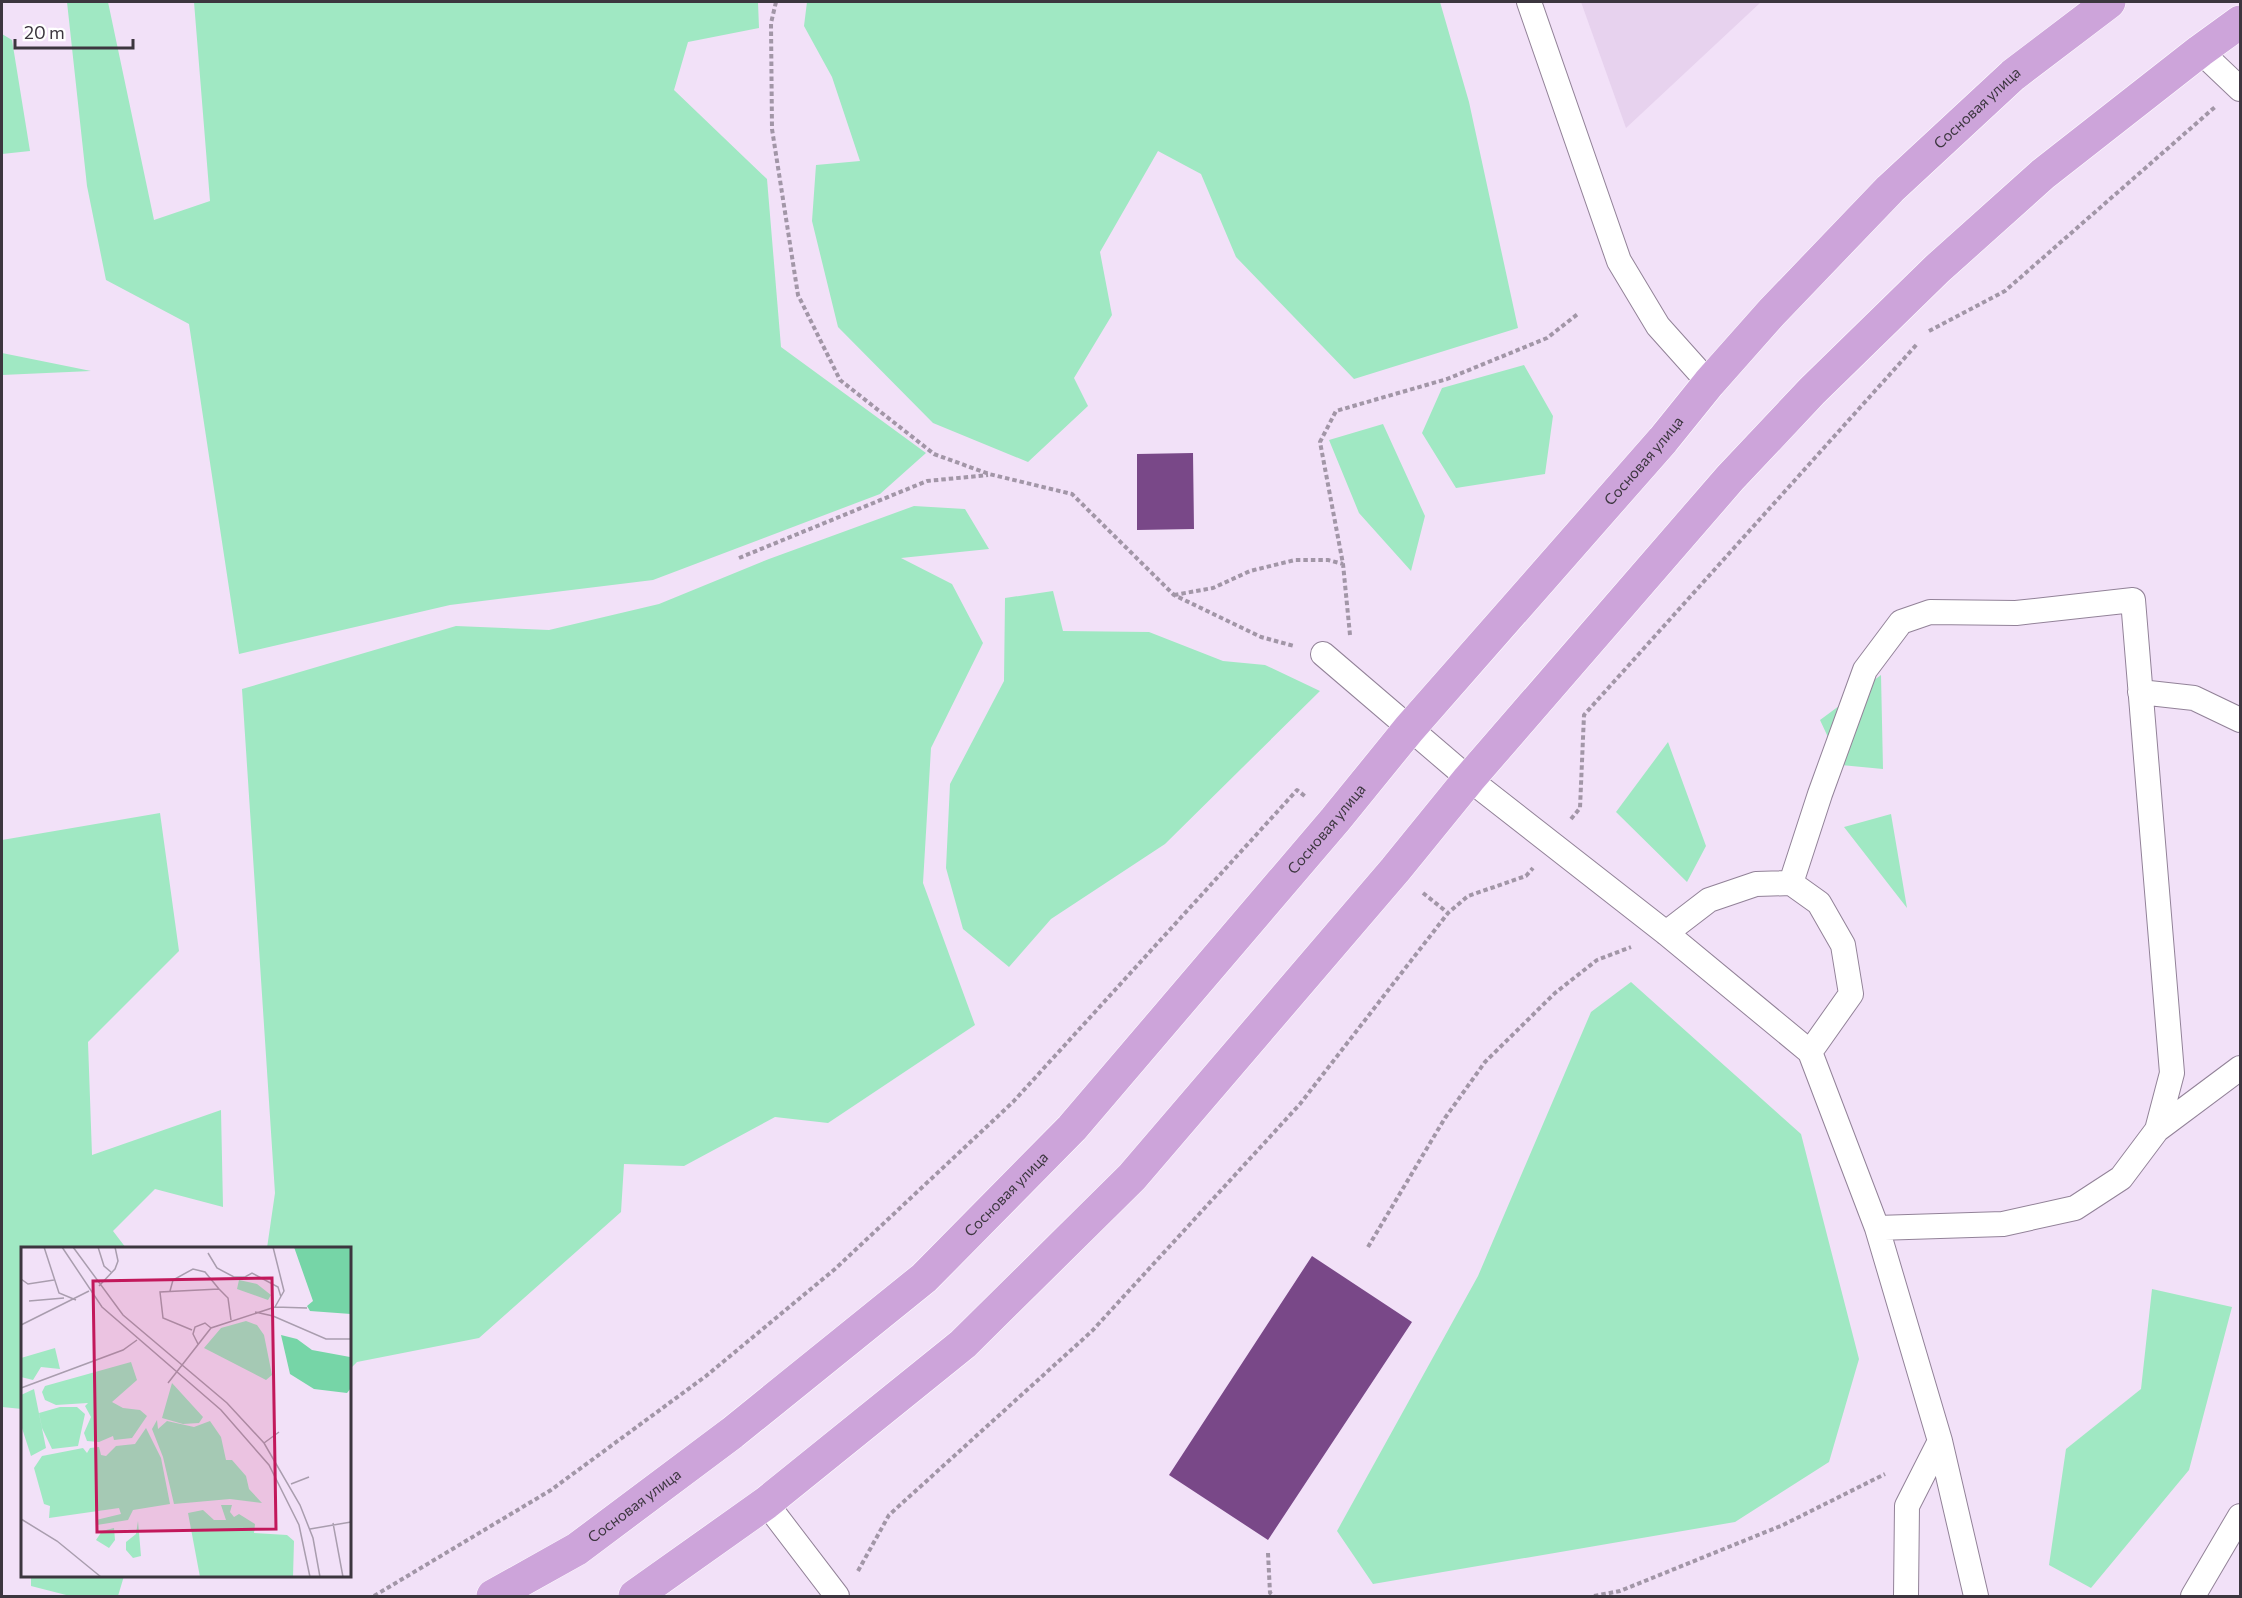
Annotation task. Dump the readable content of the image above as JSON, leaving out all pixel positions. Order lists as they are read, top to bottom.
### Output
{
  "streets": {
    "main road": ["Сосновая улица"]
  },
  "scale_bar": "20 m"
}
